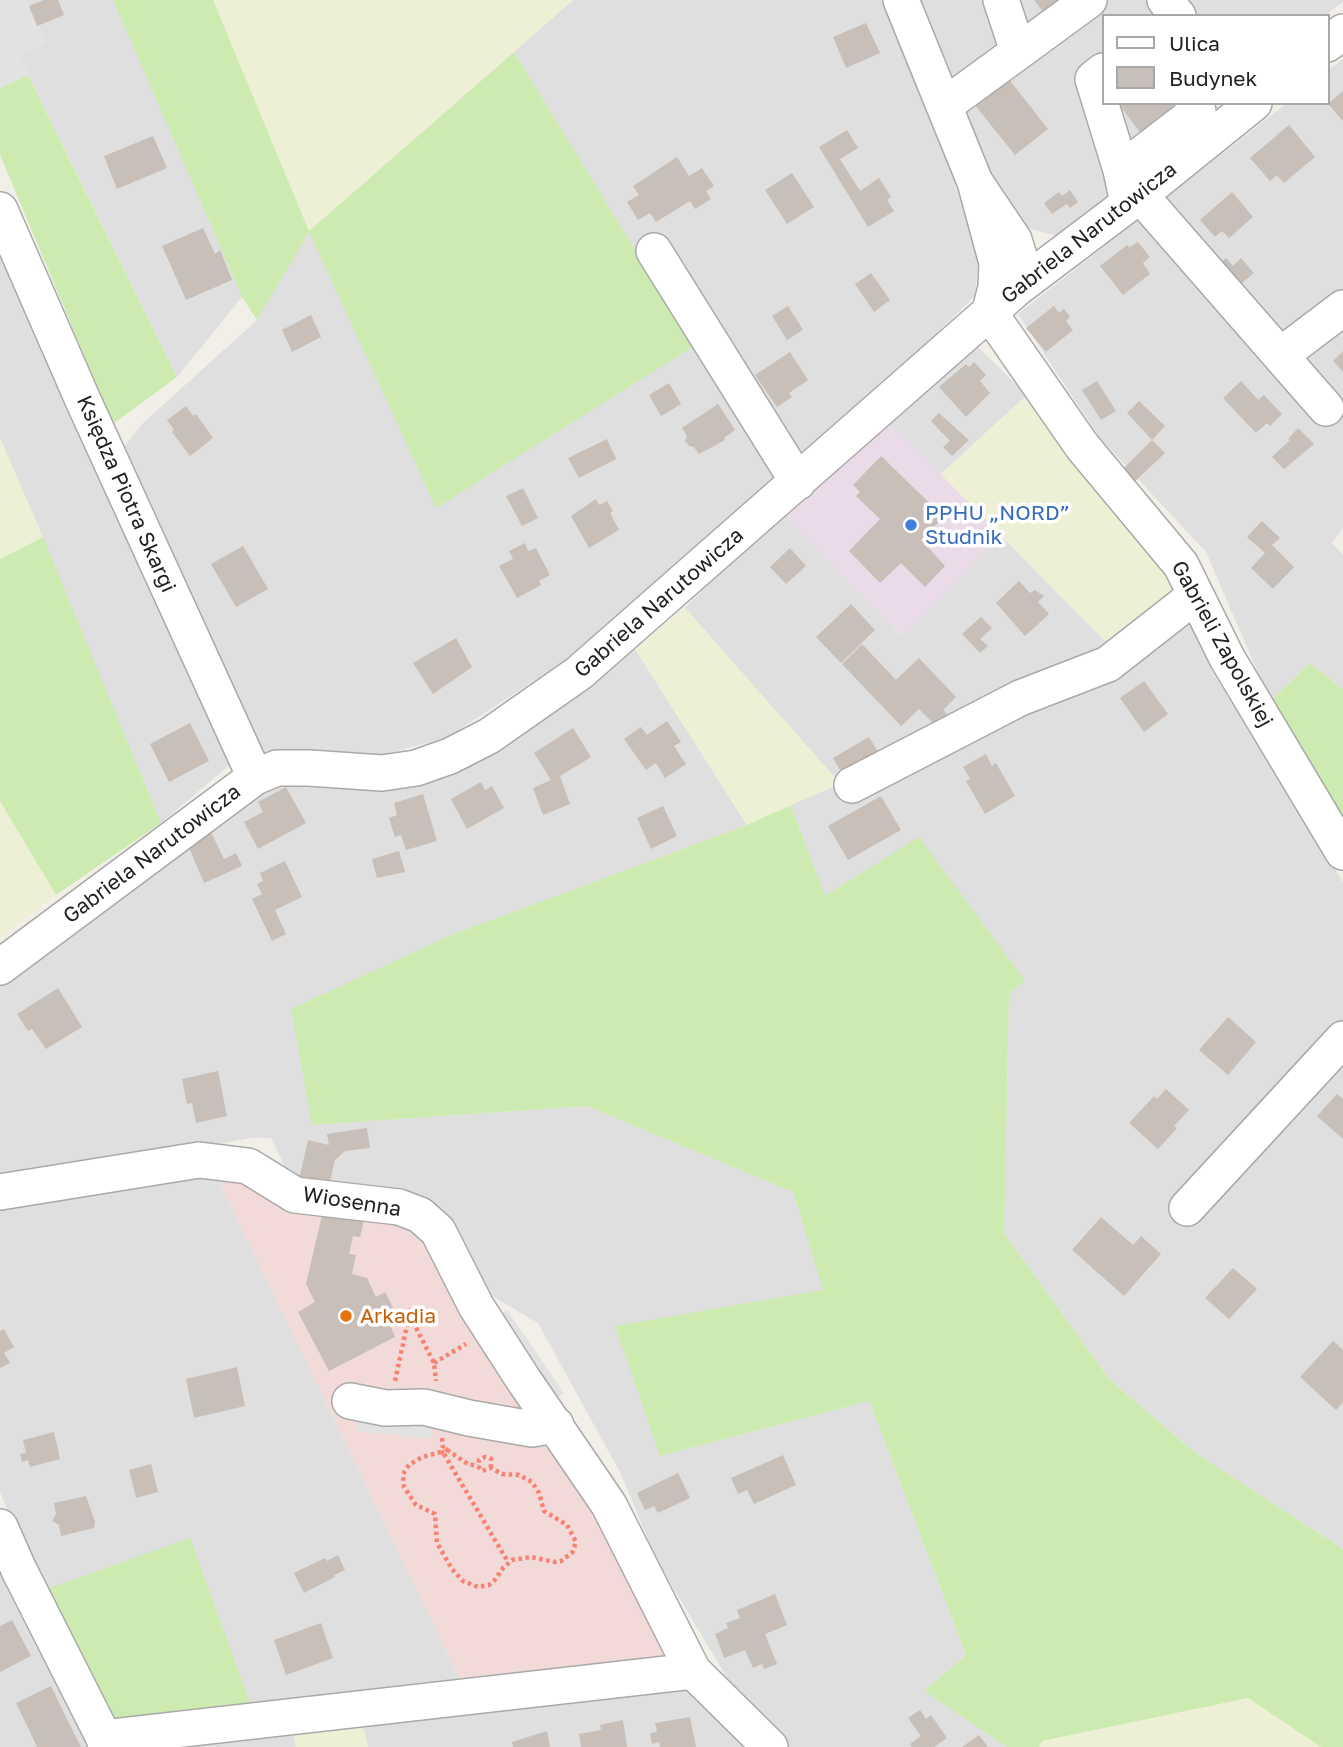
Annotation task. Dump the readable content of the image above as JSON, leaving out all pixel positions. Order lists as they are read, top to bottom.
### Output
{
  "streets": {
    "street": [
      "Gabriela Narutowicza",
      "Księdza Piotra Skargi",
      "Gabrieli Zapolskiej",
      "Wiosenna"
    ]
  },
  "crossings": [
    ["Gabriela Narutowicza", "Księdza Piotra Skargi"],
    ["Gabriela Narutowicza", "Gabrieli Zapolskiej"]
  ],
  "places": ["PPHU „NORD” Studnik", "Arkadia"],
  "legend": ["Ulica", "Budynek"]
}
